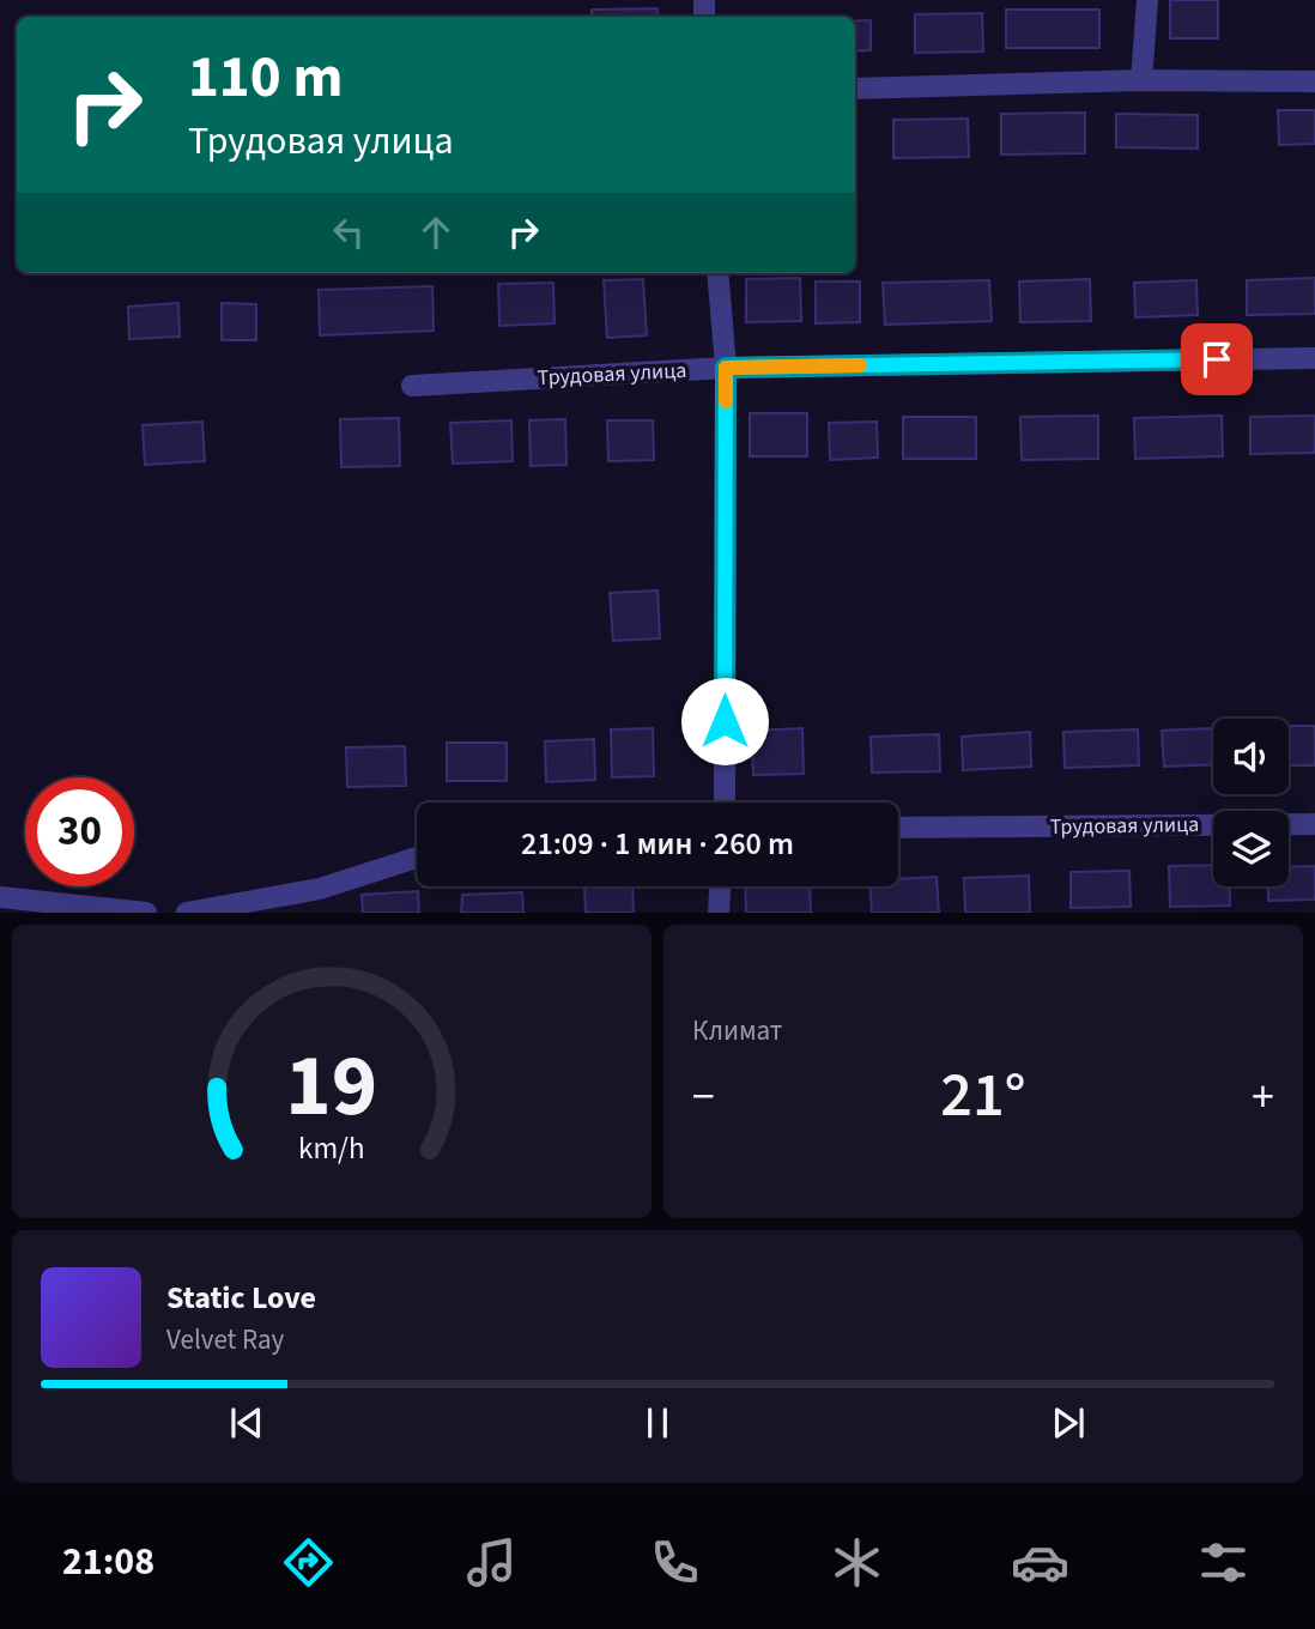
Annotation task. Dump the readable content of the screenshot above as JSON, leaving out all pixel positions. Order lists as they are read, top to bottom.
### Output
{
  "streets": {
    "street": ["Трудовая улица"]
  },
  "page": {
    "turn": ["110 m", "Трудовая улица"],
    "limit": "30",
    "trip": "21:09 · 1 мин · 260 m",
    "tile": "Климат",
    "heat": ["−", "21°", "+"],
    "song": ["Static Love", "Velvet Ray"],
    "tabs": "21:08",
    "gauge": ["19", "km/h"]
  }
}
